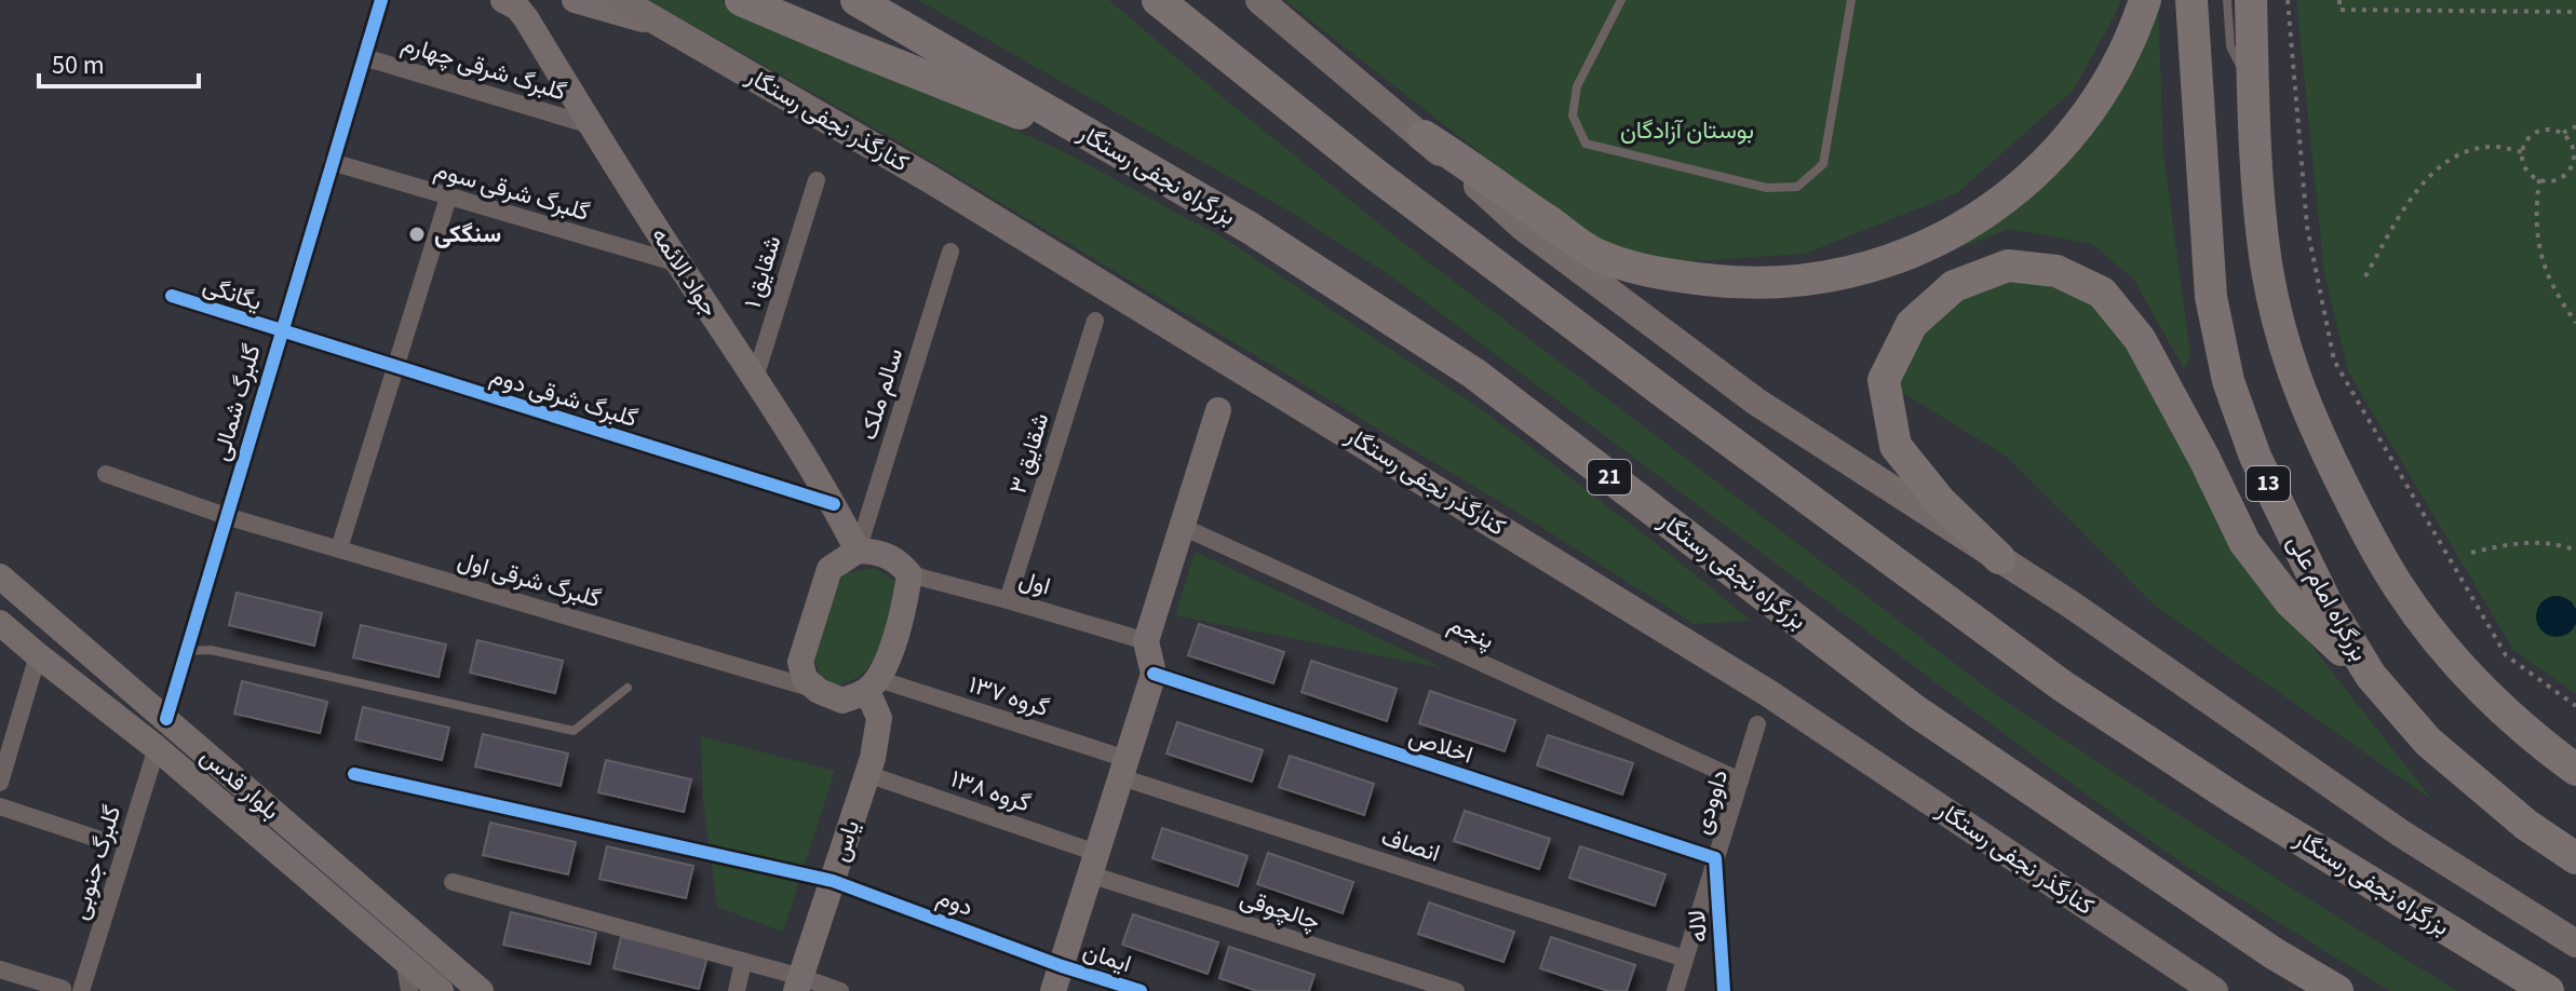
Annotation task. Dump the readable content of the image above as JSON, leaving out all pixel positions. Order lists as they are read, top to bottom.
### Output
{
  "streets": {
    "highway": [
      "بزرگراه نجفی رستگار",
      "21",
      "13",
      "بزرگراه امام علی"
    ],
    "main road": ["کنارگذر نجفی رستگار"],
    "street": [
      "گلبرگ شرقی چهارم",
      "گلبرگ شرقی سوم",
      "جواد الائمه",
      "شقایق ۱",
      "یگانگی",
      "سالم ملک",
      "گلبرگ شرقی دوم",
      "گلبرگ شمالی",
      "شقایق ۳",
      "گلبرگ شرقی اول",
      "اول",
      "پنجم",
      "گروه ۱۳۷",
      "اخلاص",
      "بلوار قدس",
      "گروه ۱۳۸",
      "داوودی",
      "یاس",
      "انصاف",
      "گلبرگ جنوبی",
      "دوم",
      "چالچوقی",
      "لاله",
      "ایمان"
    ]
  },
  "crossings": [
    ["گلبرگ شرقی چهارم", "جواد الائمه"],
    ["گلبرگ شرقی چهارم", "گلبرگ شمالی"],
    ["گلبرگ شرقی سوم", "جواد الائمه"],
    ["گلبرگ شرقی سوم", "گلبرگ شمالی"],
    ["جواد الائمه", "شقایق ۱"],
    ["جواد الائمه", "سالم ملک"],
    ["جواد الائمه", "گلبرگ شرقی دوم"],
    ["یگانگی", "گلبرگ شرقی دوم"],
    ["یگانگی", "گلبرگ شمالی"],
    ["گلبرگ شرقی دوم", "گلبرگ شمالی"],
    ["گلبرگ شمالی", "گلبرگ شرقی اول"],
    ["گلبرگ شمالی", "بلوار قدس"],
    ["شقایق ۳", "اول"],
    ["پنجم", "داوودی"],
    ["گروه ۱۳۷", "یاس"],
    ["گروه ۱۳۷", "انصاف"],
    ["اخلاص", "داوودی"],
    ["اخلاص", "لاله"],
    ["بلوار قدس", "گلبرگ جنوبی"],
    ["گروه ۱۳۸", "یاس"],
    ["گروه ۱۳۸", "چالچوقی"],
    ["داوودی", "انصاف"],
    ["داوودی", "لاله"],
    ["یاس", "دوم"],
    ["دوم", "ایمان"]
  ],
  "parks": ["بوستان آزادگان"],
  "places": ["سنگکی"],
  "scale_bar": "50 m"
}
